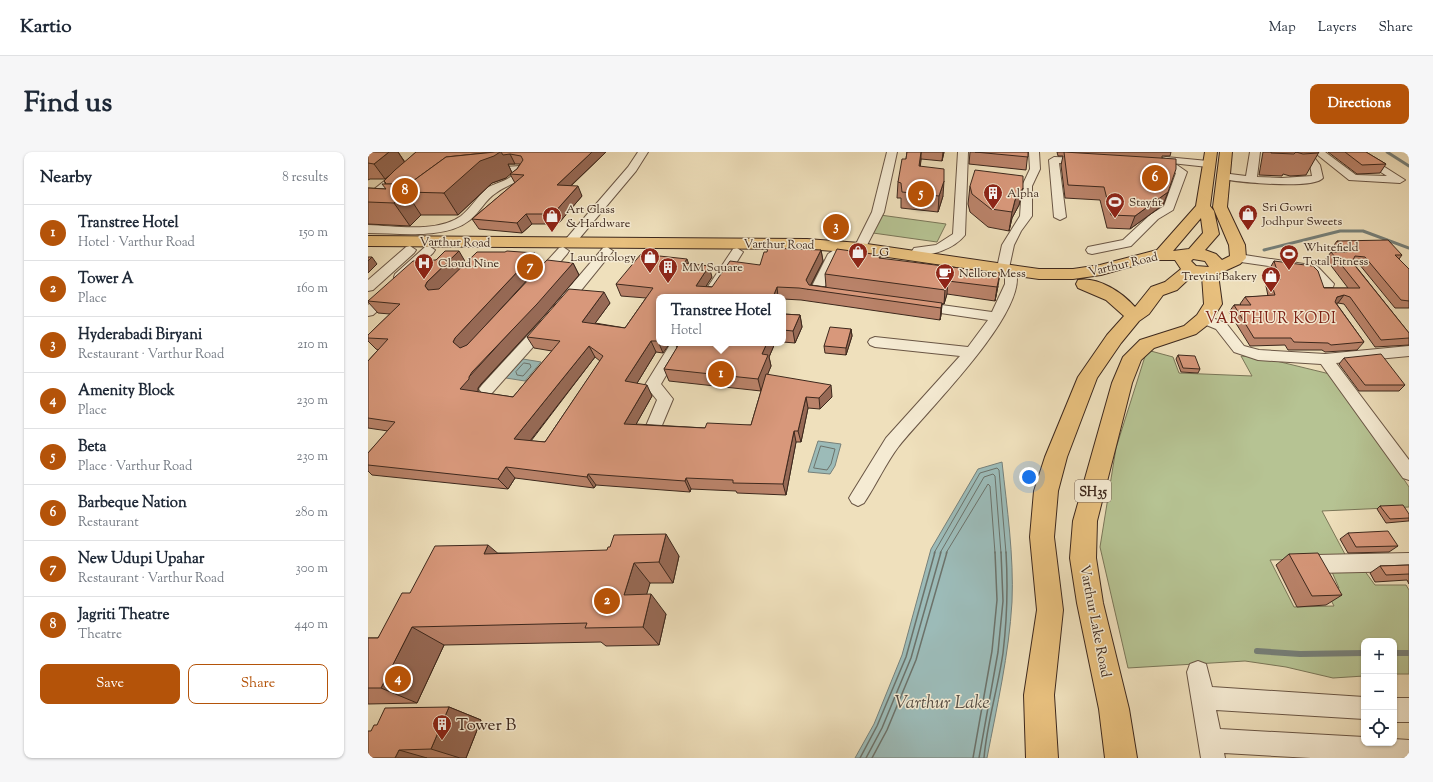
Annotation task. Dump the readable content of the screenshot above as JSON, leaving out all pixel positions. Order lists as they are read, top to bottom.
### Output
{
  "streets": {
    "main road": ["Varthur Road", "SH35", "Varthur Lake Road"]
  },
  "crossings": [
    ["Varthur Road", "Varthur Lake Road"]
  ],
  "districts": ["VARTHUR KODI"],
  "water": ["Varthur Lake"],
  "places": {
    "building": ["Alpha", "MM Square", "Tower B"],
    "sports": ["Stayfit", "Whitefield Total Fitness"],
    "shop": [
      "Sri Gowri Jodhpur Sweets",
      "Art Glass & Hardware",
      "LG",
      "Laundrology",
      "Trevini Bakery"
    ],
    "hospital": ["Cloud Nine"],
    "cafe": ["Nellore Mess"]
  },
  "page": {
    "header": "Kartio",
    "nav": ["Map", "Layers", "Share"],
    "title": "Find us",
    "buttons": [
      "Directions",
      ["Save", "Share"]
    ],
    "heading": ["Nearby", "8 results"],
    "pins": [
      "6",
      "8",
      "5",
      "3",
      "7",
      "1",
      "2",
      "4"
    ],
    "list": [
      {
        "mark": "1",
        "name": "Transtree Hotel",
        "note": "Hotel · Varthur Road",
        "value": "150 m"
      },
      {
        "mark": "2",
        "name": "Tower A",
        "note": "Place",
        "value": "160 m"
      },
      {
        "mark": "3",
        "name": "Hyderabadi Biryani",
        "note": "Restaurant · Varthur Road",
        "value": "210 m"
      },
      {
        "mark": "4",
        "name": "Amenity Block",
        "note": "Place",
        "value": "230 m"
      },
      {
        "mark": "5",
        "name": "Beta",
        "note": "Place · Varthur Road",
        "value": "230 m"
      },
      {
        "mark": "6",
        "name": "Barbeque Nation",
        "note": "Restaurant",
        "value": "280 m"
      },
      {
        "mark": "7",
        "name": "New Udupi Upahar",
        "note": "Restaurant · Varthur Road",
        "value": "300 m"
      },
      {
        "mark": "8",
        "name": "Jagriti Theatre",
        "note": "Theatre",
        "value": "440 m"
      }
    ],
    "popup": ["Transtree Hotel", "Hotel"],
    "map_buttons": ["+", "−"]
  }
}
